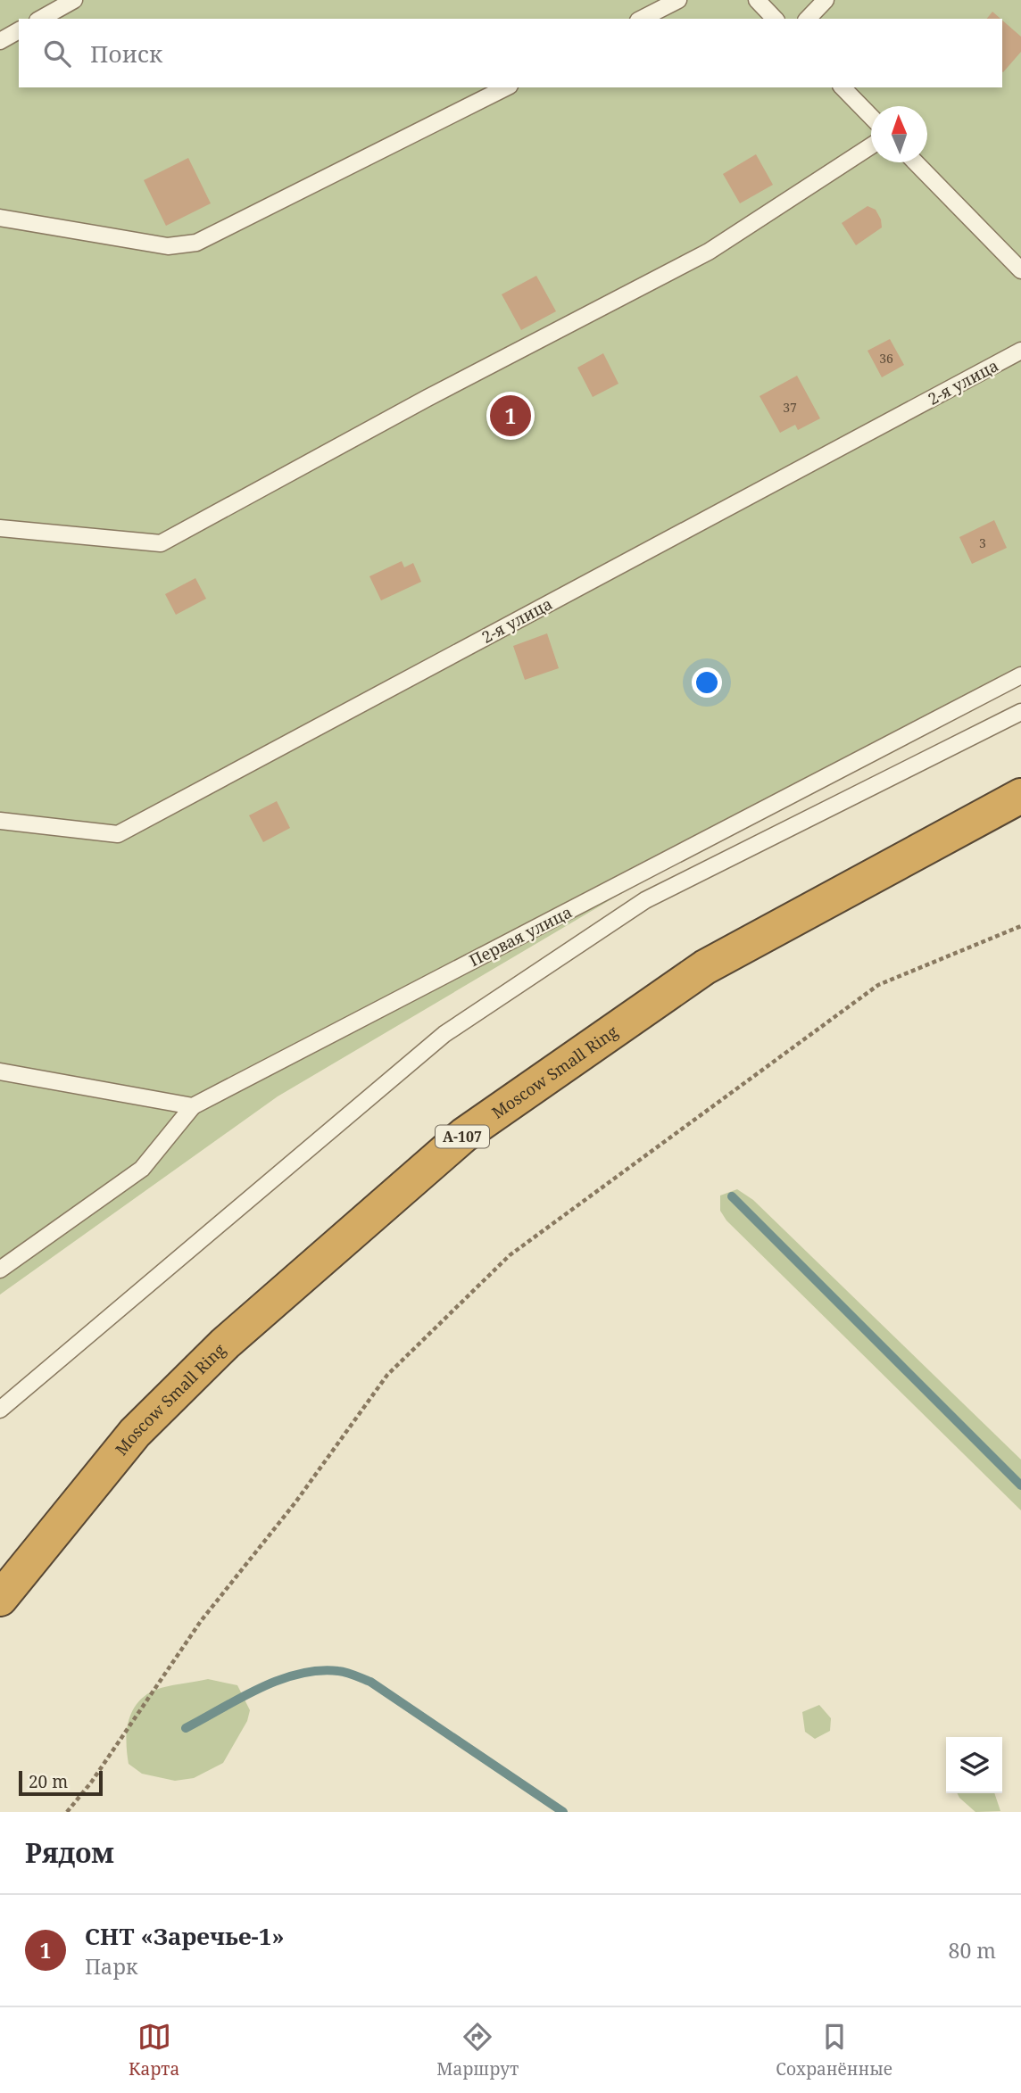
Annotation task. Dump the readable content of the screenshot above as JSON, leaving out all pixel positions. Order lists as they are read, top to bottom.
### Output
{
  "streets": {
    "highway": ["Moscow Small Ring", "А-107"],
    "lane": ["2-я улица", "Первая улица"]
  },
  "house_numbers": ["36", "37", "3"],
  "scale_bar": "20 m",
  "north": "top",
  "page": {
    "search": "Поиск",
    "pins": "1",
    "scale": "20 m",
    "heading": "Рядом",
    "list": [
      {
        "mark": "1",
        "name": "СНТ «Заречье-1»",
        "note": "Парк",
        "value": "80 m"
      }
    ],
    "nav": ["Карта", "Маршрут", "Сохранённые"]
  }
}
